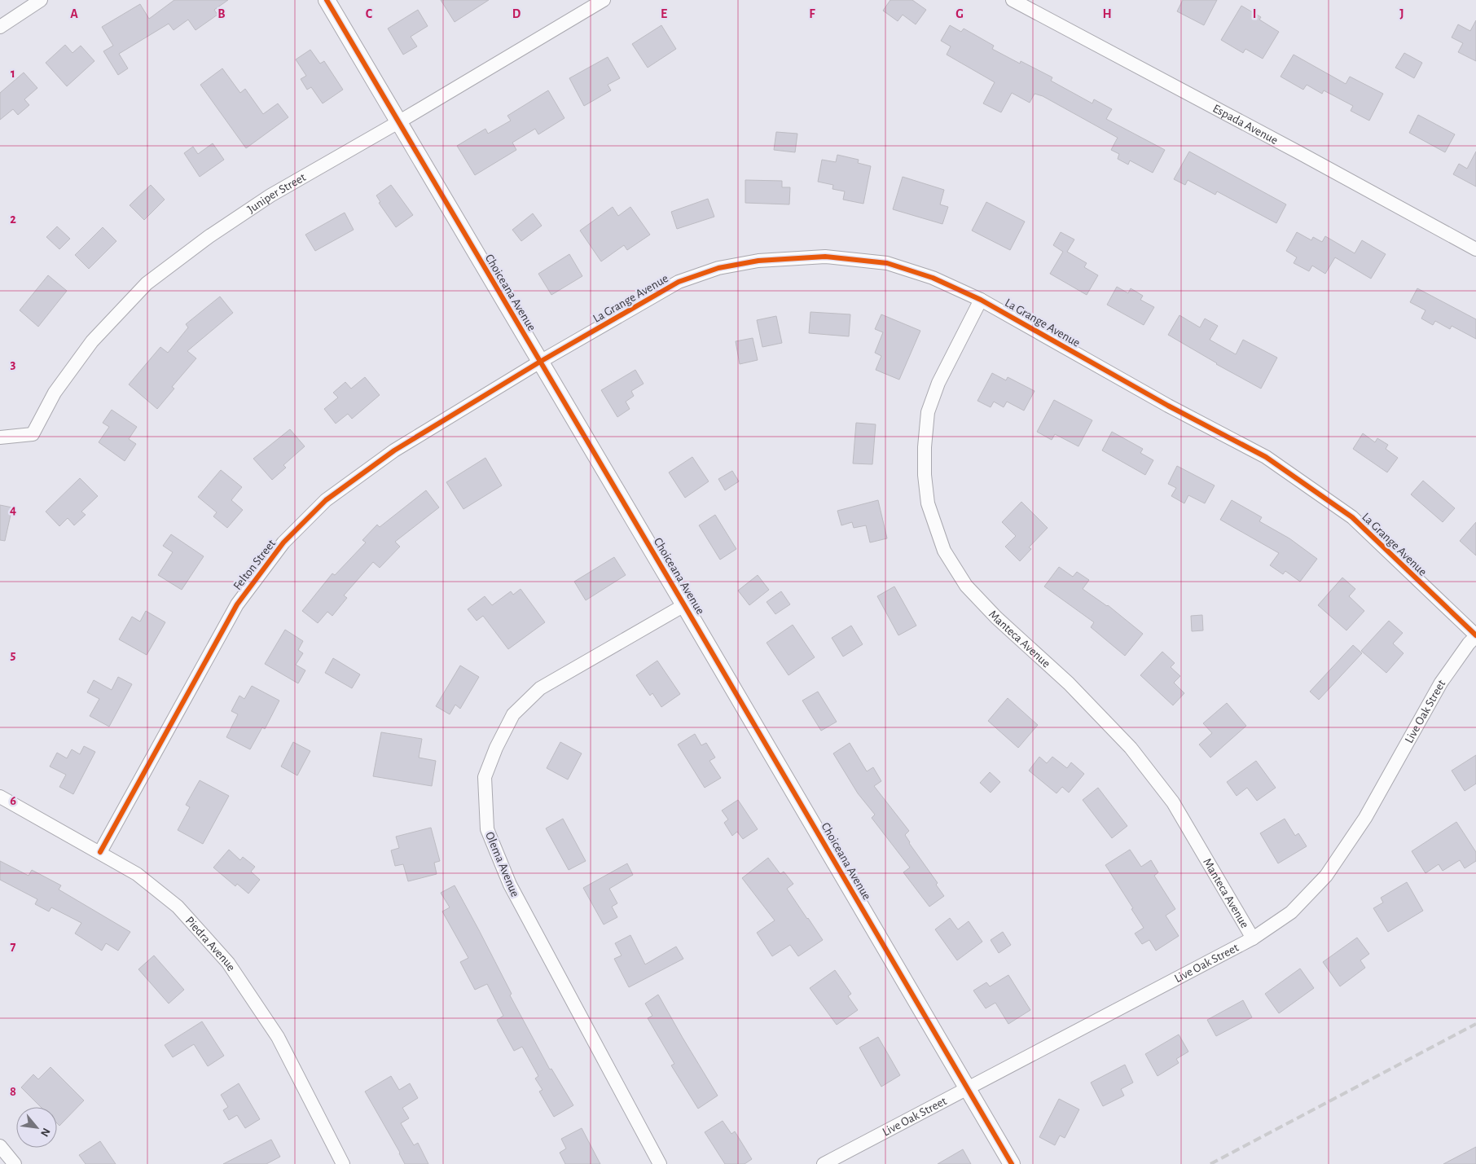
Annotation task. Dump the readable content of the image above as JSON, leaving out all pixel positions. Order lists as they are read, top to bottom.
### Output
{
  "streets": {
    "street": [
      "Espada Avenue",
      "Juniper Street",
      "Choiceana Avenue",
      "La Grange Avenue",
      "Felton Street",
      "Manteca Avenue",
      "Live Oak Street",
      "Olema Avenue",
      "Piedra Avenue"
    ]
  },
  "crossings": [
    ["Juniper Street", "Choiceana Avenue"],
    ["Choiceana Avenue", "La Grange Avenue"],
    ["Choiceana Avenue", "Felton Street"],
    ["Choiceana Avenue", "Live Oak Street"],
    ["Choiceana Avenue", "Olema Avenue"],
    ["La Grange Avenue", "Felton Street"],
    ["La Grange Avenue", "Manteca Avenue"],
    ["La Grange Avenue", "Live Oak Street"],
    ["Felton Street", "Piedra Avenue"],
    ["Manteca Avenue", "Live Oak Street"]
  ],
  "north": "bottom right",
  "grid": {
    "columns": [
      "A",
      "B",
      "C",
      "D",
      "E",
      "F",
      "G",
      "H",
      "I",
      "J"
    ],
    "rows": [
      "1",
      "2",
      "3",
      "4",
      "5",
      "6",
      "7",
      "8"
    ]
  }
}
